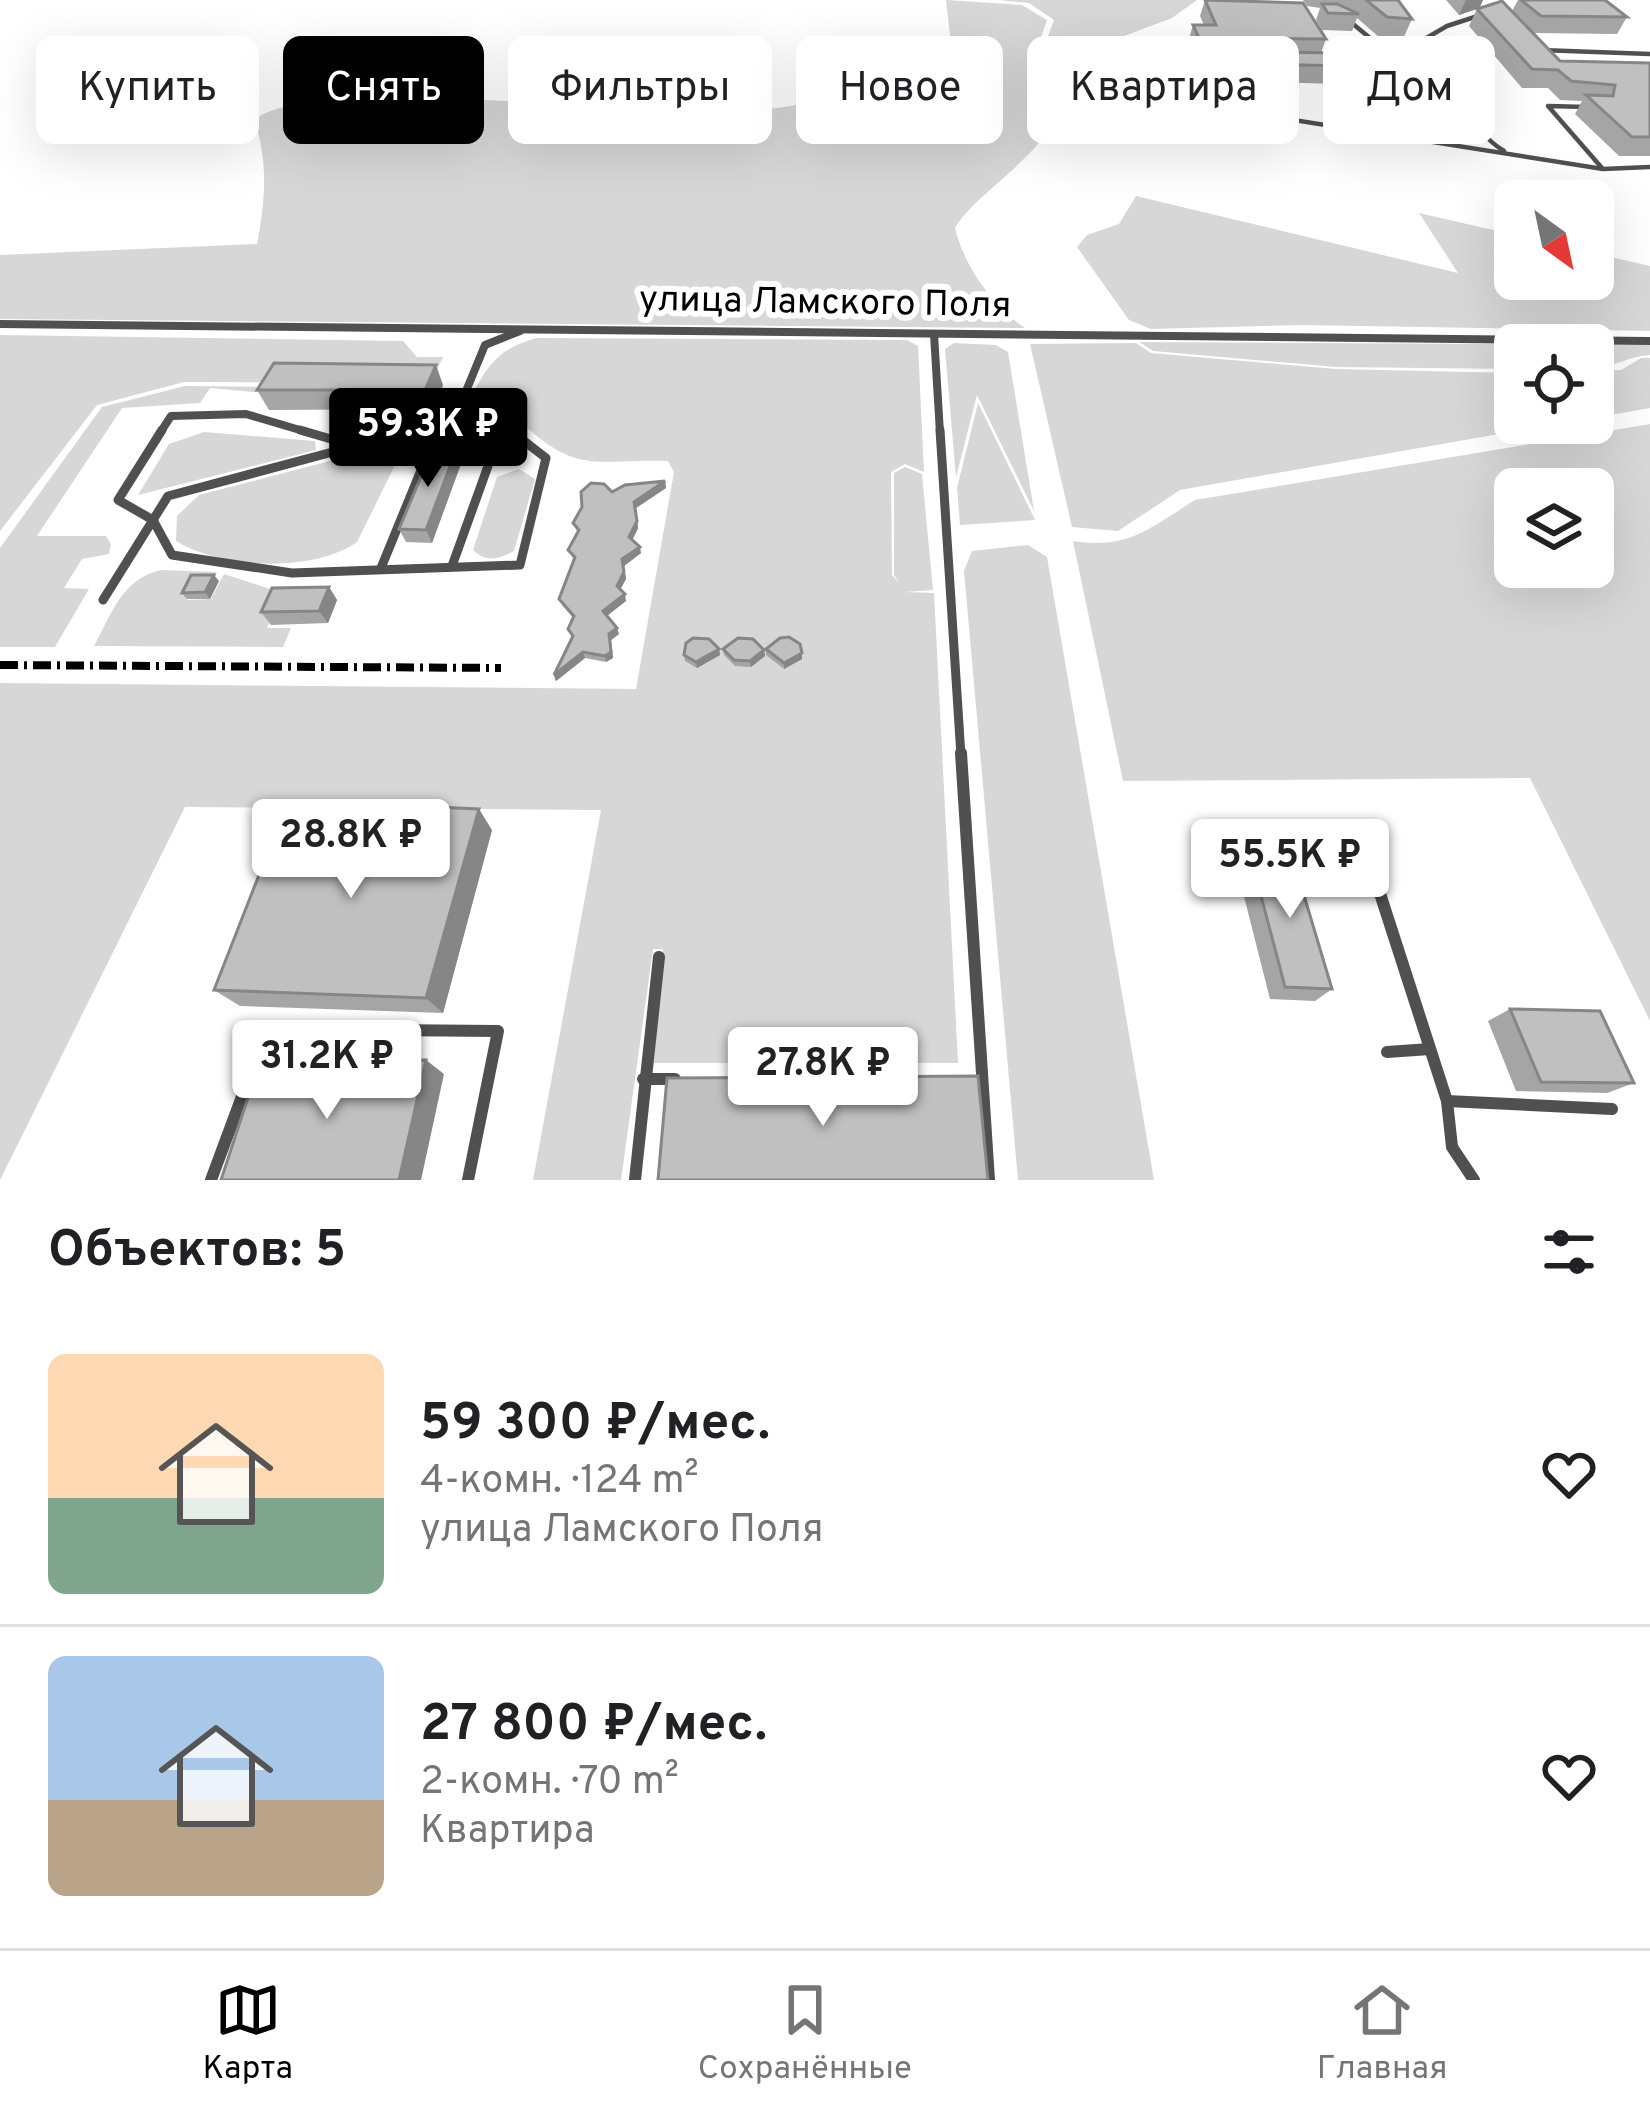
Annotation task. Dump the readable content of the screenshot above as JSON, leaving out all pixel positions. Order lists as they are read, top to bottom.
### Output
{
  "streets": {
    "street": ["улица Ламского Поля"]
  },
  "north": "bottom right",
  "page": {
    "chip": [
      "Купить",
      "Снять",
      "Фильтры",
      "Новое",
      "Квартира",
      "Дом"
    ],
    "price": [
      "59.3K ₽",
      "28.8K ₽",
      "55.5K ₽",
      "31.2K ₽",
      "27.8K ₽"
    ],
    "heading": "Объектов: 5",
    "list": [
      {
        "name": "59 300 ₽/мес.",
        "note": "4-комн. · 124 m² · улица Ламского Поля"
      },
      {
        "name": "27 800 ₽/мес.",
        "note": "2-комн. · 70 m² · Квартира"
      }
    ],
    "tabs": ["Карта", "Сохранённые", "Главная"]
  }
}
